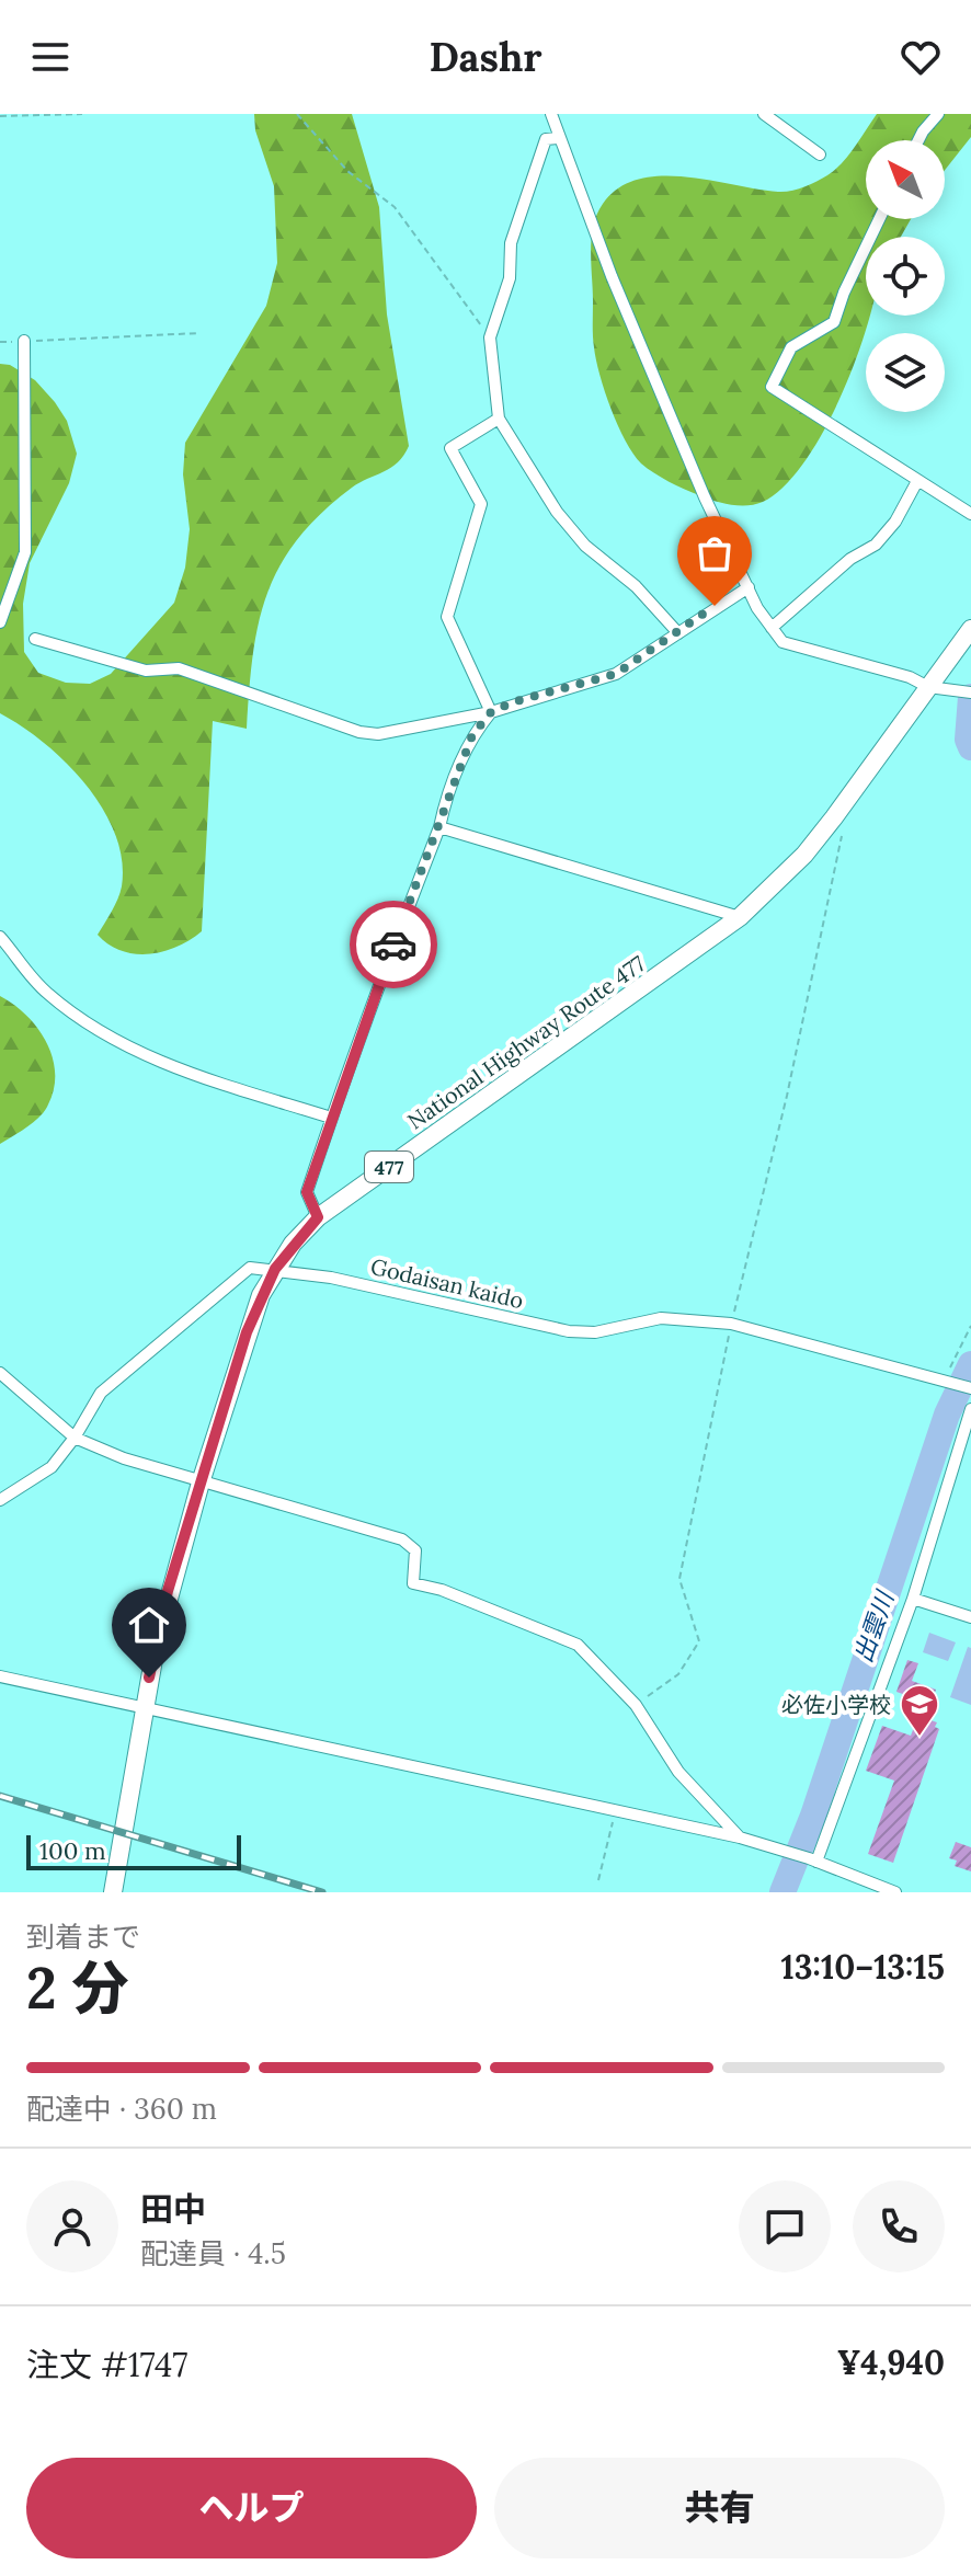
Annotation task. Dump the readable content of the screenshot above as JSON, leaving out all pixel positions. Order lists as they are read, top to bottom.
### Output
{
  "streets": {
    "highway": ["National Highway Route 477", "477"],
    "street": ["Godaisan kaido"]
  },
  "crossings": [
    ["National Highway Route 477", "Godaisan kaido"]
  ],
  "water": ["出雲川"],
  "places": {
    "school or university": ["必佐小学校"]
  },
  "scale_bar": "100 m",
  "north": "top left",
  "page": {
    "header": "Dashr",
    "scale": "100 m",
    "heading": ["2 分", "到着まで", "13:10–13:15"],
    "panel": [
      "田中",
      "配達員 · 4.5",
      "注文 #1747",
      "¥4,940"
    ],
    "bar": "配達中 · 360 m",
    "buttons": ["ヘルプ", "共有"]
  }
}
